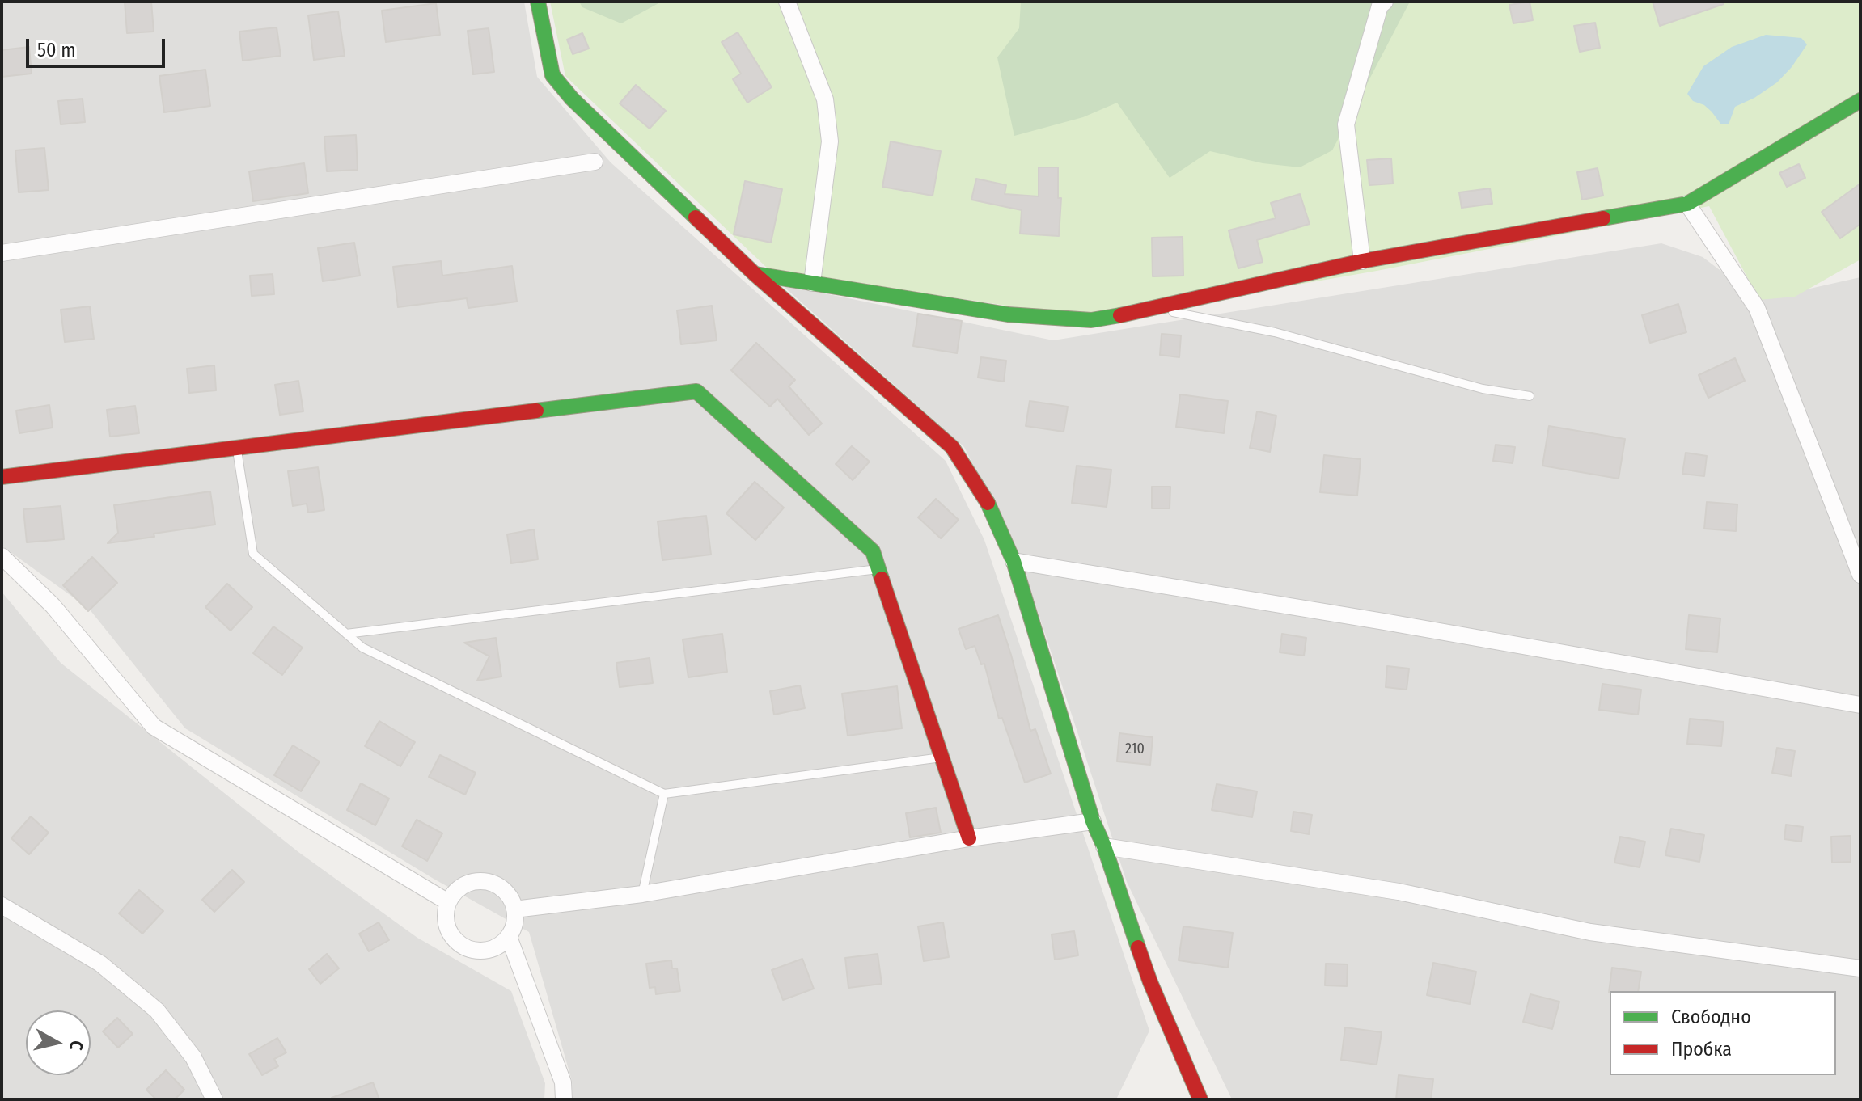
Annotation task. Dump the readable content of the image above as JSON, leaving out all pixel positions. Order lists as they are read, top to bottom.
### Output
{
  "house_numbers": ["210"],
  "legend": ["Свободно", "Пробка"],
  "scale_bar": "50 m",
  "north": "right"
}
